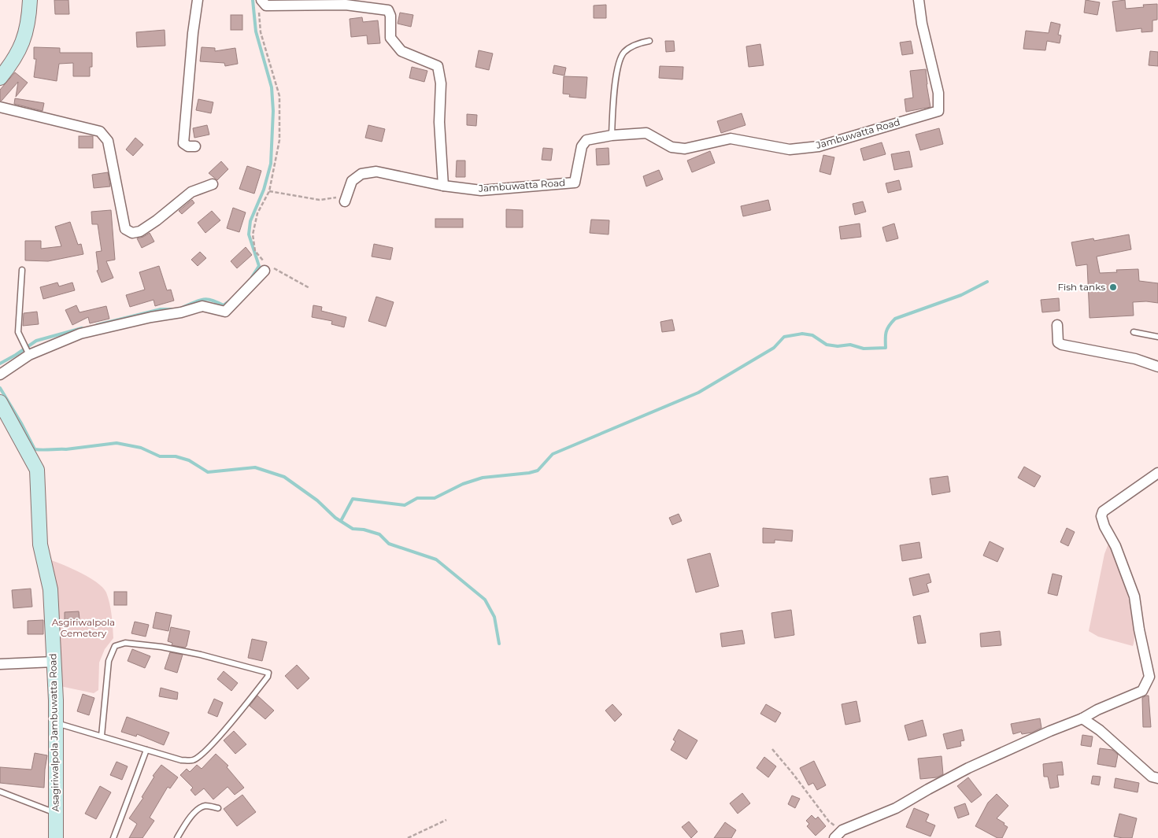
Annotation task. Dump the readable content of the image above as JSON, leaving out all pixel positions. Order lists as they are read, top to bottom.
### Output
{
  "streets": {
    "street": ["Jambuwatta Road", "Asagiriwalpola Jambuwatta Road"]
  },
  "parks": ["Asgiriwalpola Cemetery"],
  "places": ["Fish tanks"]
}
